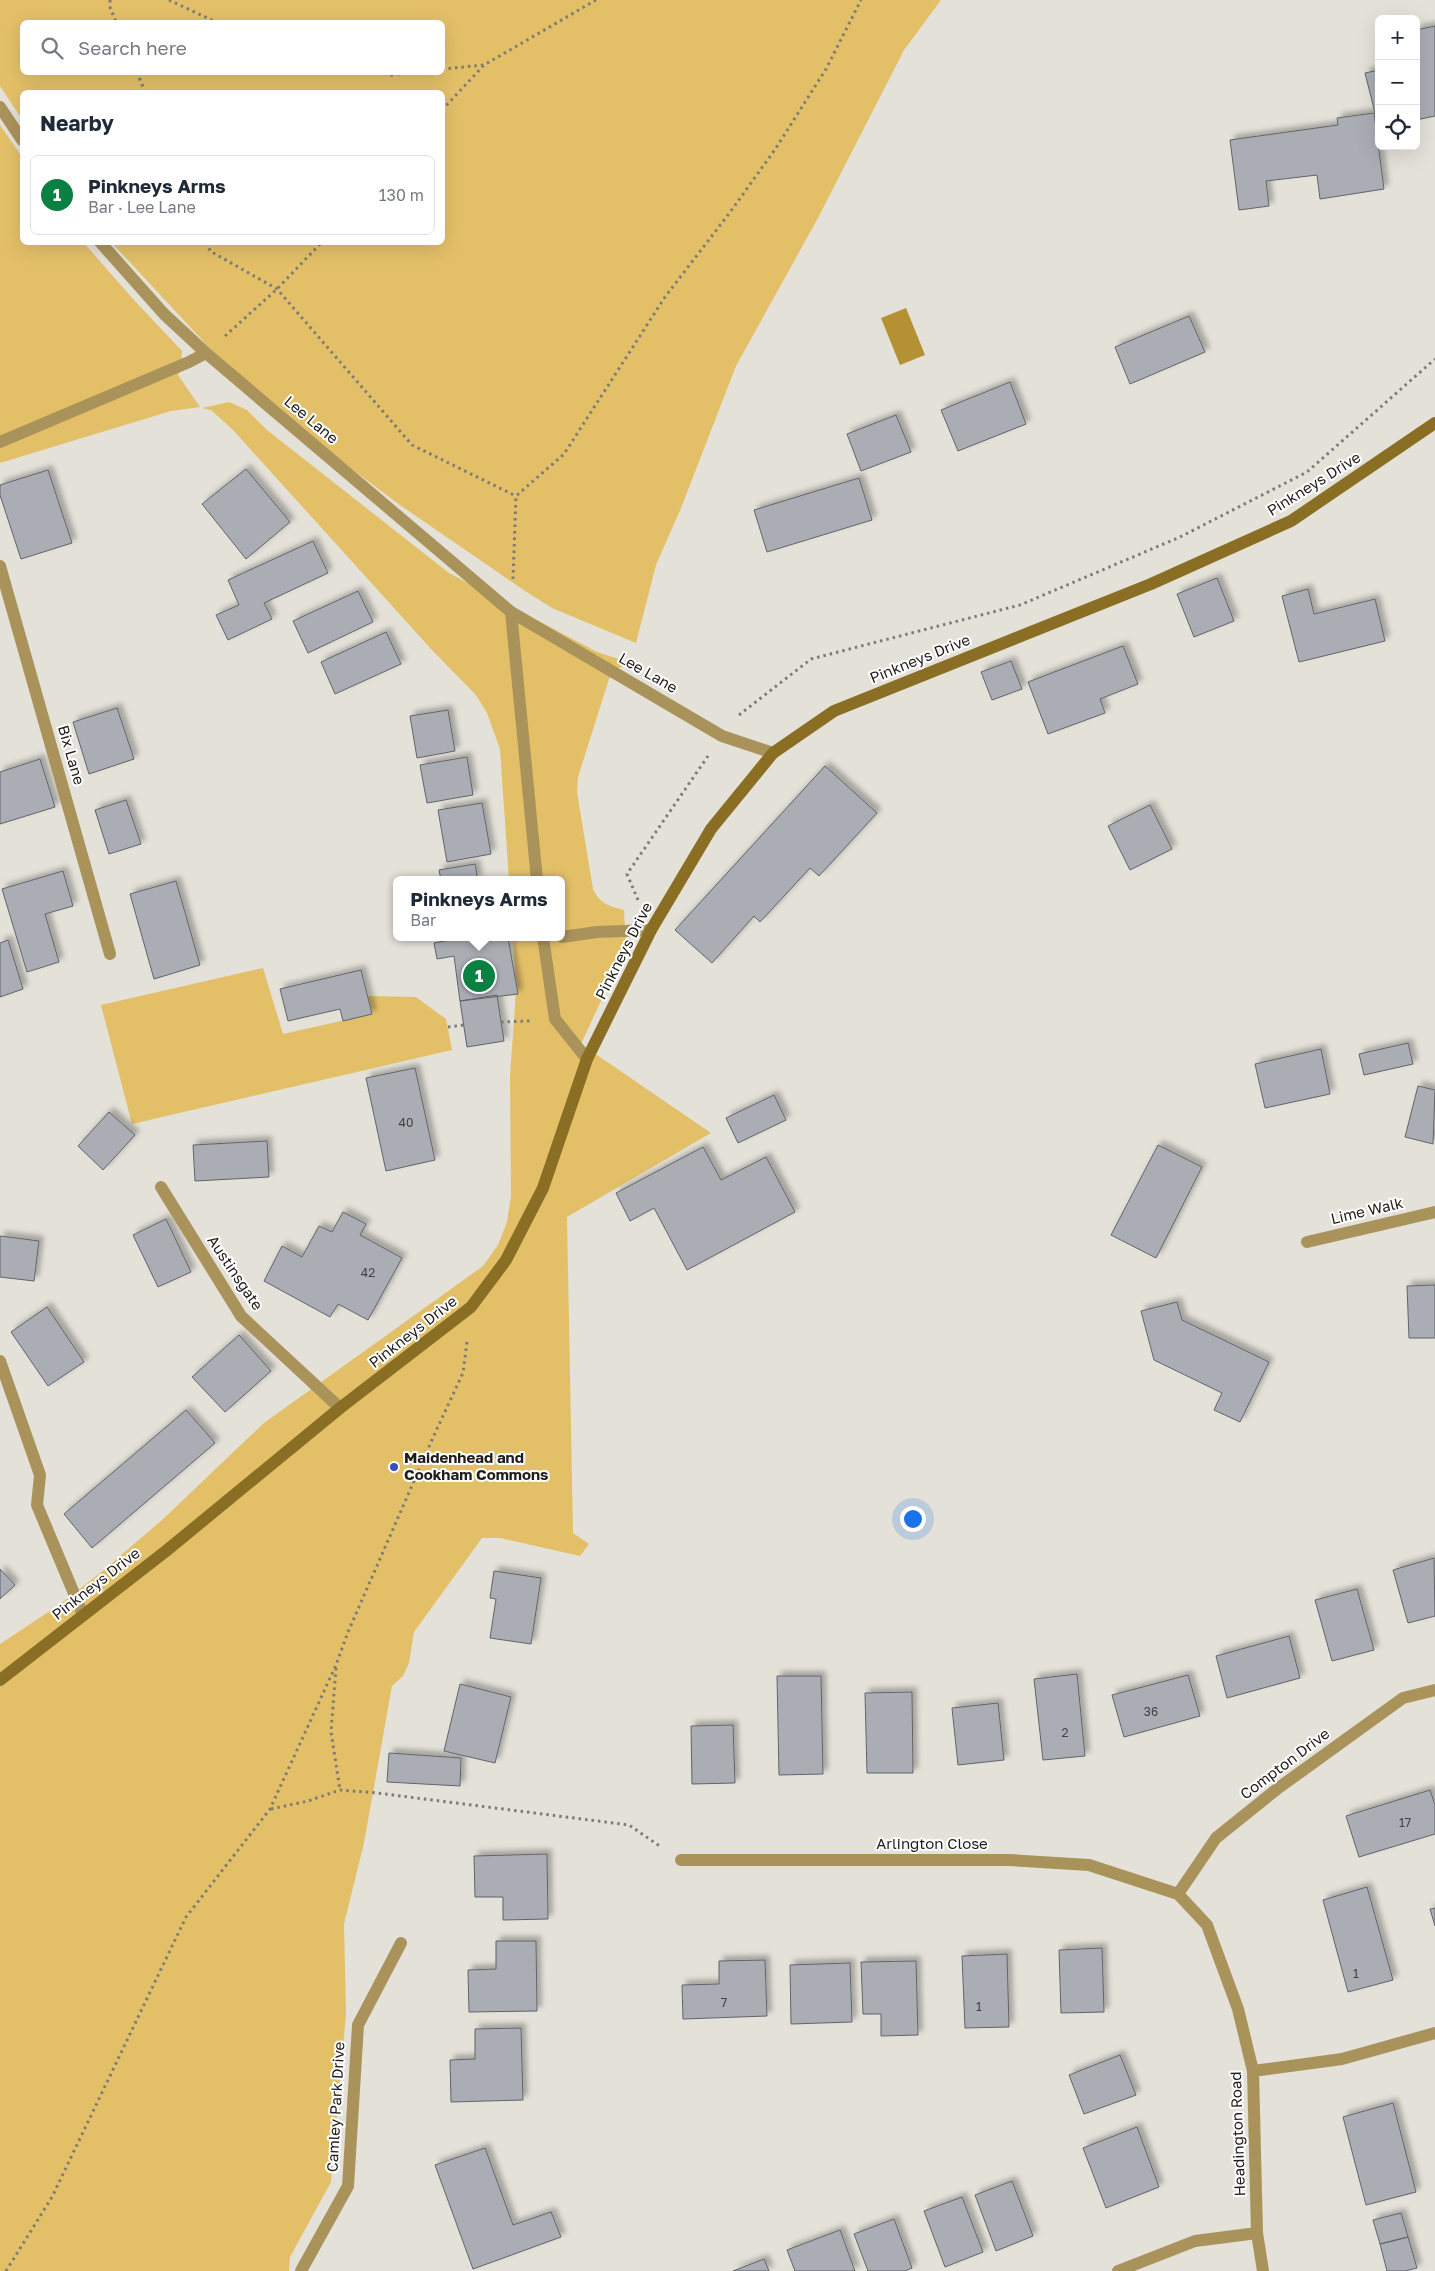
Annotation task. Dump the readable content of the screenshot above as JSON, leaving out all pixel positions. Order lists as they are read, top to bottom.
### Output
{
  "streets": {
    "street": [
      "Lee Lane",
      "Pinkneys Drive",
      "Bix Lane",
      "Lime Walk",
      "Austinsgate",
      "Compton Drive",
      "Arlington Close",
      "Camley Park Drive",
      "Headington Road"
    ]
  },
  "crossings": [
    ["Lee Lane", "Pinkneys Drive"],
    ["Pinkneys Drive", "Austinsgate"],
    ["Compton Drive", "Arlington Close"],
    ["Compton Drive", "Headington Road"],
    ["Arlington Close", "Headington Road"]
  ],
  "places": ["Maidenhead and Cookham Commons"],
  "house_numbers": [
    "40",
    "42",
    "36",
    "2",
    "17",
    "1",
    "7",
    "1"
  ],
  "page": {
    "map_buttons": ["+", "−"],
    "search": "Search here",
    "heading": "Nearby",
    "list": [
      {
        "mark": "1",
        "name": "Pinkneys Arms",
        "note": "Bar · Lee Lane",
        "value": "130 m"
      }
    ],
    "popup": ["Pinkneys Arms", "Bar"],
    "pins": "1"
  }
}
